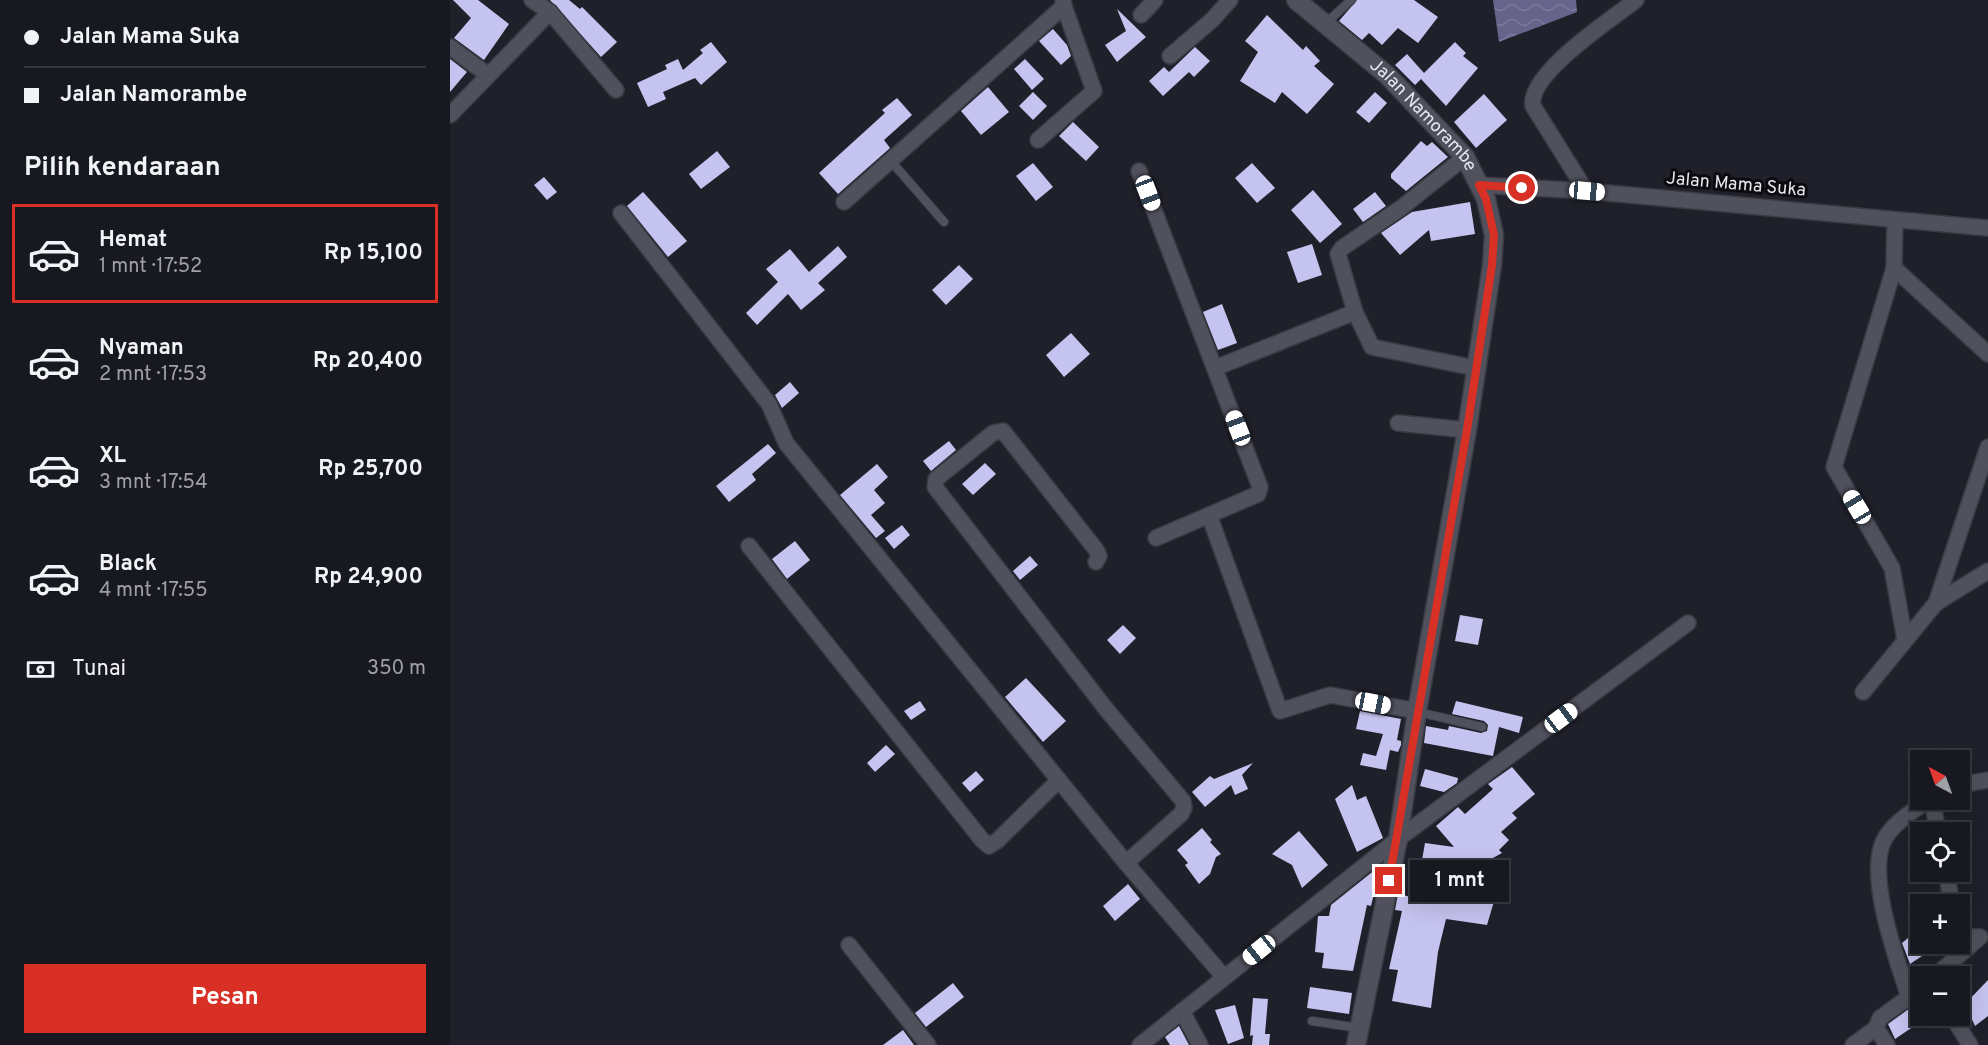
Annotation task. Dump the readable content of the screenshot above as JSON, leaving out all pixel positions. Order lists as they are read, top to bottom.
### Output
{
  "streets": {
    "main road": ["Jalan Namorambe"],
    "street": ["Jalan Mama Suka"]
  },
  "crossings": [
    ["Jalan Namorambe", "Jalan Mama Suka"]
  ],
  "north": "top left",
  "page": {
    "banner": ["Jalan Mama Suka", "Jalan Namorambe"],
    "heading": "Pilih kendaraan",
    "list": [
      {
        "name": "Hemat",
        "note": "1 mnt · 17:52",
        "value": "Rp 15,100"
      },
      {
        "name": "Nyaman",
        "note": "2 mnt · 17:53",
        "value": "Rp 20,400"
      },
      {
        "name": "XL",
        "note": "3 mnt · 17:54",
        "value": "Rp 25,700"
      },
      {
        "name": "Black",
        "note": "4 mnt · 17:55",
        "value": "Rp 24,900"
      }
    ],
    "pay": ["Tunai", "350 m"],
    "map_buttons": ["+", "−"],
    "bubble": "1 mnt",
    "buttons": "Pesan"
  }
}
